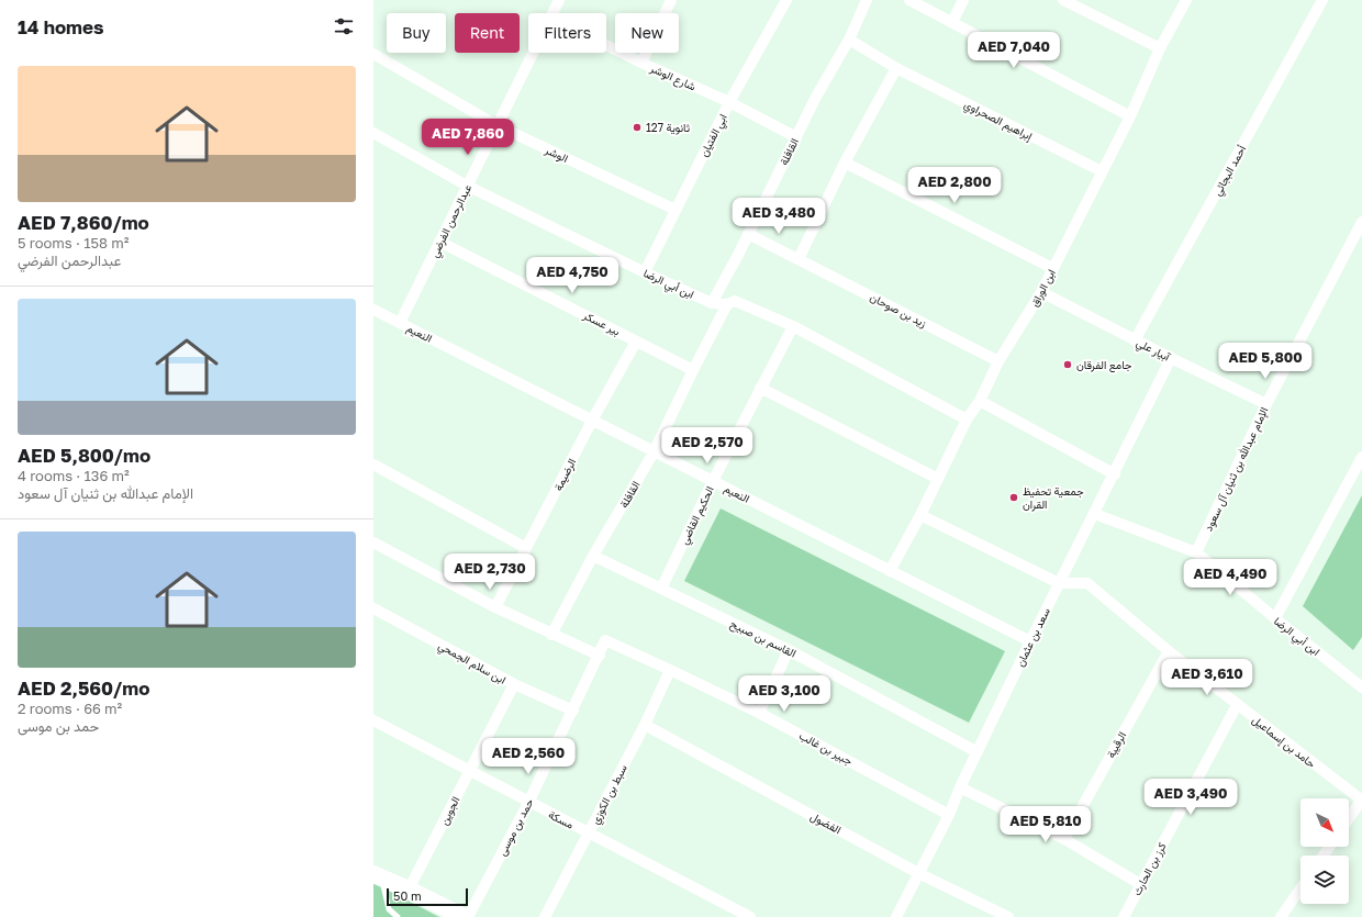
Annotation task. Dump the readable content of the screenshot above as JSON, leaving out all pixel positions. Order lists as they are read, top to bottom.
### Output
{
  "streets": {
    "street": [
      "شارع الوشر",
      "إبراهيم الصحراوي",
      "ابي الفتيان",
      "القافلة",
      "الوشر",
      "أحمد البجائي",
      "عبدالرحمن الفرضي",
      "ابن أبي الرضا",
      "ابن الوراق",
      "زيد بن صوحان",
      "بير عسكر",
      "النعيم",
      "آبيار علي",
      "الإمام عبدالله بن ثنيان آل سعود",
      "الرضيمة",
      "الحكيم القاضي",
      "سعد بن عثمان",
      "القاسم بن صبيح",
      "ابن سلام الجمحي",
      "حامد بن إسماعيل",
      "الرقيبة",
      "جبير بن غالب",
      "سبط بن الكوزي",
      "الجوين",
      "مسكة",
      "الفضول",
      "حمد بن موسى",
      "كرز بن الحارث"
    ]
  },
  "crossings": [
    ["شارع الوشر", "ابي الفتيان"],
    ["شارع الوشر", "القافلة"],
    ["إبراهيم الصحراوي", "القافلة"],
    ["إبراهيم الصحراوي", "ابن الوراق"],
    ["ابي الفتيان", "الوشر"],
    ["ابي الفتيان", "ابن أبي الرضا"],
    ["القافلة", "ابن أبي الرضا"],
    ["القافلة", "زيد بن صوحان"],
    ["القافلة", "بير عسكر"],
    ["القافلة", "النعيم"],
    ["القافلة", "القاسم بن صبيح"],
    ["الوشر", "عبدالرحمن الفرضي"],
    ["أحمد البجائي", "آبيار علي"],
    ["عبدالرحمن الفرضي", "ابن أبي الرضا"],
    ["عبدالرحمن الفرضي", "بير عسكر"],
    ["عبدالرحمن الفرضي", "النعيم"],
    ["ابن أبي الرضا", "ابن الوراق"],
    ["ابن أبي الرضا", "الإمام عبدالله بن ثنيان آل سعود"],
    ["ابن أبي الرضا", "الحكيم القاضي"],
    ["ابن أبي الرضا", "سعد بن عثمان"],
    ["ابن الوراق", "زيد بن صوحان"],
    ["ابن الوراق", "النعيم"],
    ["ابن الوراق", "آبيار علي"],
    ["بير عسكر", "الرضيمة"],
    ["النعيم", "الرضيمة"],
    ["النعيم", "الحكيم القاضي"],
    ["النعيم", "سعد بن عثمان"],
    ["آبيار علي", "الإمام عبدالله بن ثنيان آل سعود"],
    ["آبيار علي", "سعد بن عثمان"],
    ["الحكيم القاضي", "القاسم بن صبيح"],
    ["سعد بن عثمان", "القاسم بن صبيح"],
    ["سعد بن عثمان", "حامد بن إسماعيل"],
    ["سعد بن عثمان", "جبير بن غالب"],
    ["سعد بن عثمان", "الفضول"],
    ["ابن سلام الجمحي", "الجوين"],
    ["ابن سلام الجمحي", "حمد بن موسى"],
    ["حامد بن إسماعيل", "الرقيبة"],
    ["حامد بن إسماعيل", "كرز بن الحارث"],
    ["جبير بن غالب", "سبط بن الكوزي"],
    ["جبير بن غالب", "حمد بن موسى"],
    ["سبط بن الكوزي", "مسكة"],
    ["سبط بن الكوزي", "الفضول"],
    ["الجوين", "مسكة"],
    ["مسكة", "حمد بن موسى"]
  ],
  "places": ["ثانوية 127", "جامع الفرقان", "جمعية تحفيظ القران"],
  "scale_bar": "50 m",
  "north": "bottom right",
  "page": {
    "heading": "14 homes",
    "chip": [
      "Buy",
      "Rent",
      "Filters",
      "New"
    ],
    "price": [
      "AED 7,040",
      "AED 7,860",
      "AED 2,800",
      "AED 3,480",
      "AED 4,750",
      "AED 5,800",
      "AED 2,570",
      "AED 2,730",
      "AED 4,490",
      "AED 3,610",
      "AED 3,100",
      "AED 2,560",
      "AED 3,490",
      "AED 5,810"
    ],
    "list": [
      {
        "name": "AED 7,860/mo",
        "note": "5 rooms · 158 m² · عبدالرحمن الفرضي"
      },
      {
        "name": "AED 5,800/mo",
        "note": "4 rooms · 136 m² · الإمام عبدالله بن ثنيان آل سعود"
      },
      {
        "name": "AED 2,560/mo",
        "note": "2 rooms · 66 m² · حمد بن موسى"
      }
    ],
    "scale": "50 m"
  }
}
